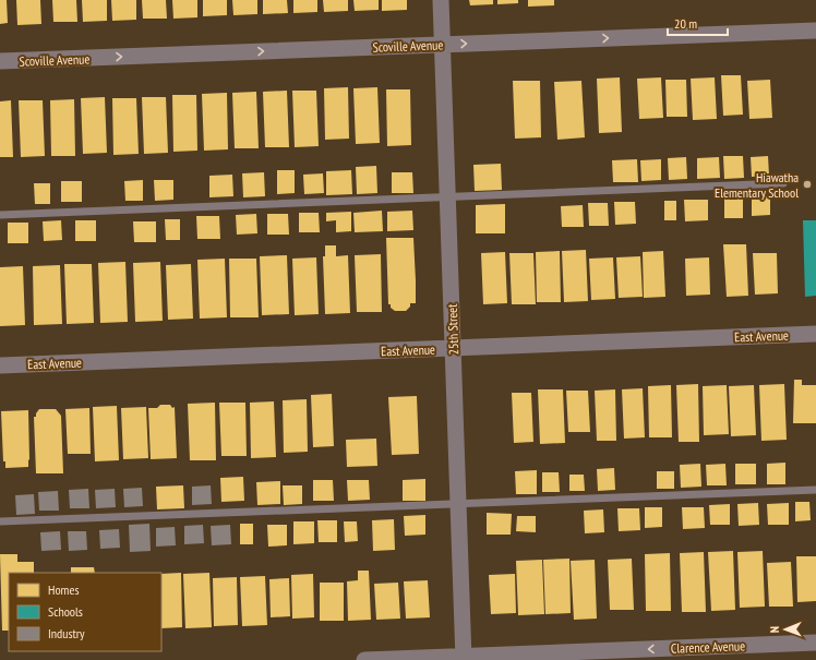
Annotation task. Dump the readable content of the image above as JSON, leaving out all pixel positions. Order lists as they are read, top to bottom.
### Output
{
  "streets": {
    "street": [
      "Scoville Avenue",
      "25th Street",
      "East Avenue",
      "Clarence Avenue"
    ]
  },
  "crossings": [
    ["Scoville Avenue", "25th Street"],
    ["25th Street", "East Avenue"],
    ["25th Street", "Clarence Avenue"]
  ],
  "one_way": ["Scoville Avenue", "Clarence Avenue"],
  "places": ["Hiawatha Elementary School"],
  "legend": ["Homes", "Schools", "Industry"],
  "scale_bar": "20 m",
  "north": "left"
}
